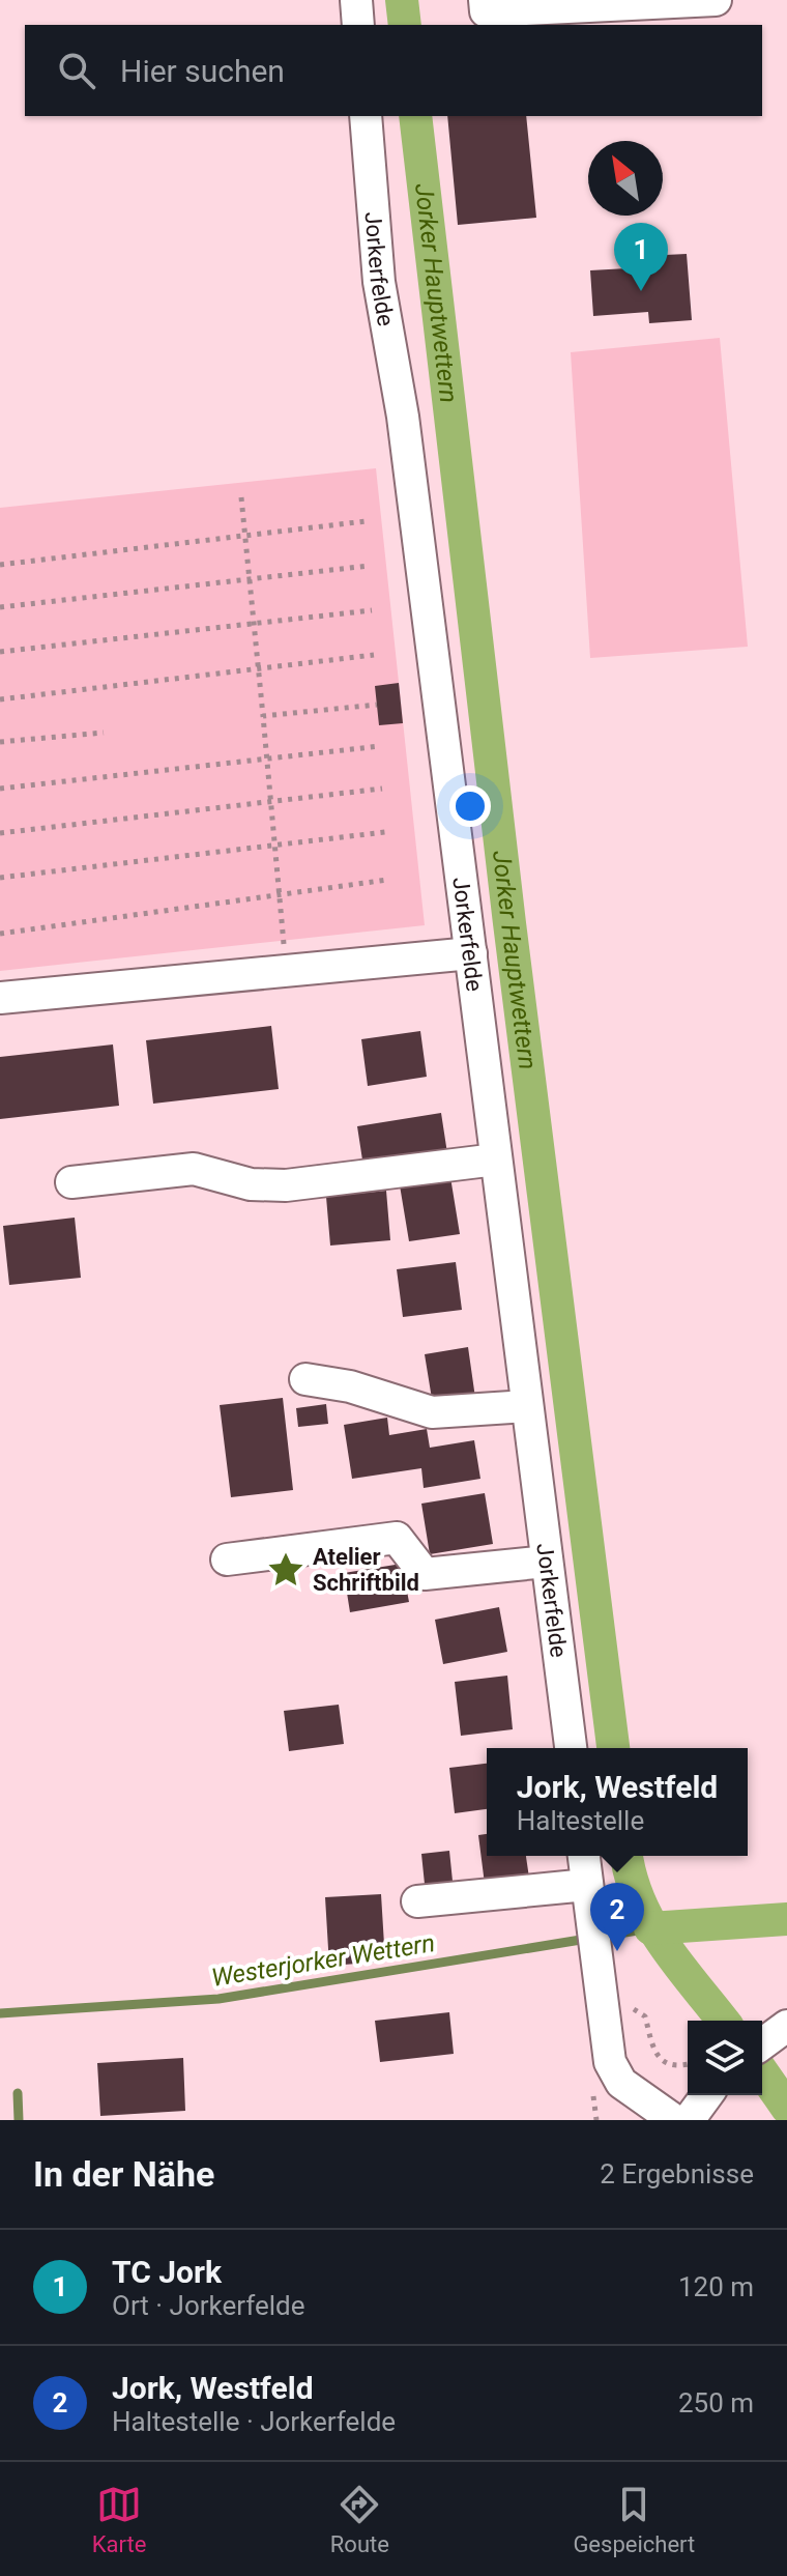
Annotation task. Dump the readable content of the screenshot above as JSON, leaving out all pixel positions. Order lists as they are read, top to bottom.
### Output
{
  "streets": {
    "street": ["Jorkerfelde"]
  },
  "water": ["Jorker Hauptwettern", "Westerjorker Wettern"],
  "places": {
    "place": ["Atelier Schriftbild"]
  },
  "north": "top left",
  "page": {
    "search": "Hier suchen",
    "pins": ["1", "2"],
    "popup": ["Jork, Westfeld", "Haltestelle"],
    "heading": ["In der Nähe", "2 Ergebnisse"],
    "list": [
      {
        "mark": "1",
        "name": "TC Jork",
        "note": "Ort · Jorkerfelde",
        "value": "120 m"
      },
      {
        "mark": "2",
        "name": "Jork, Westfeld",
        "note": "Haltestelle · Jorkerfelde",
        "value": "250 m"
      }
    ],
    "nav": ["Karte", "Route", "Gespeichert"]
  }
}
